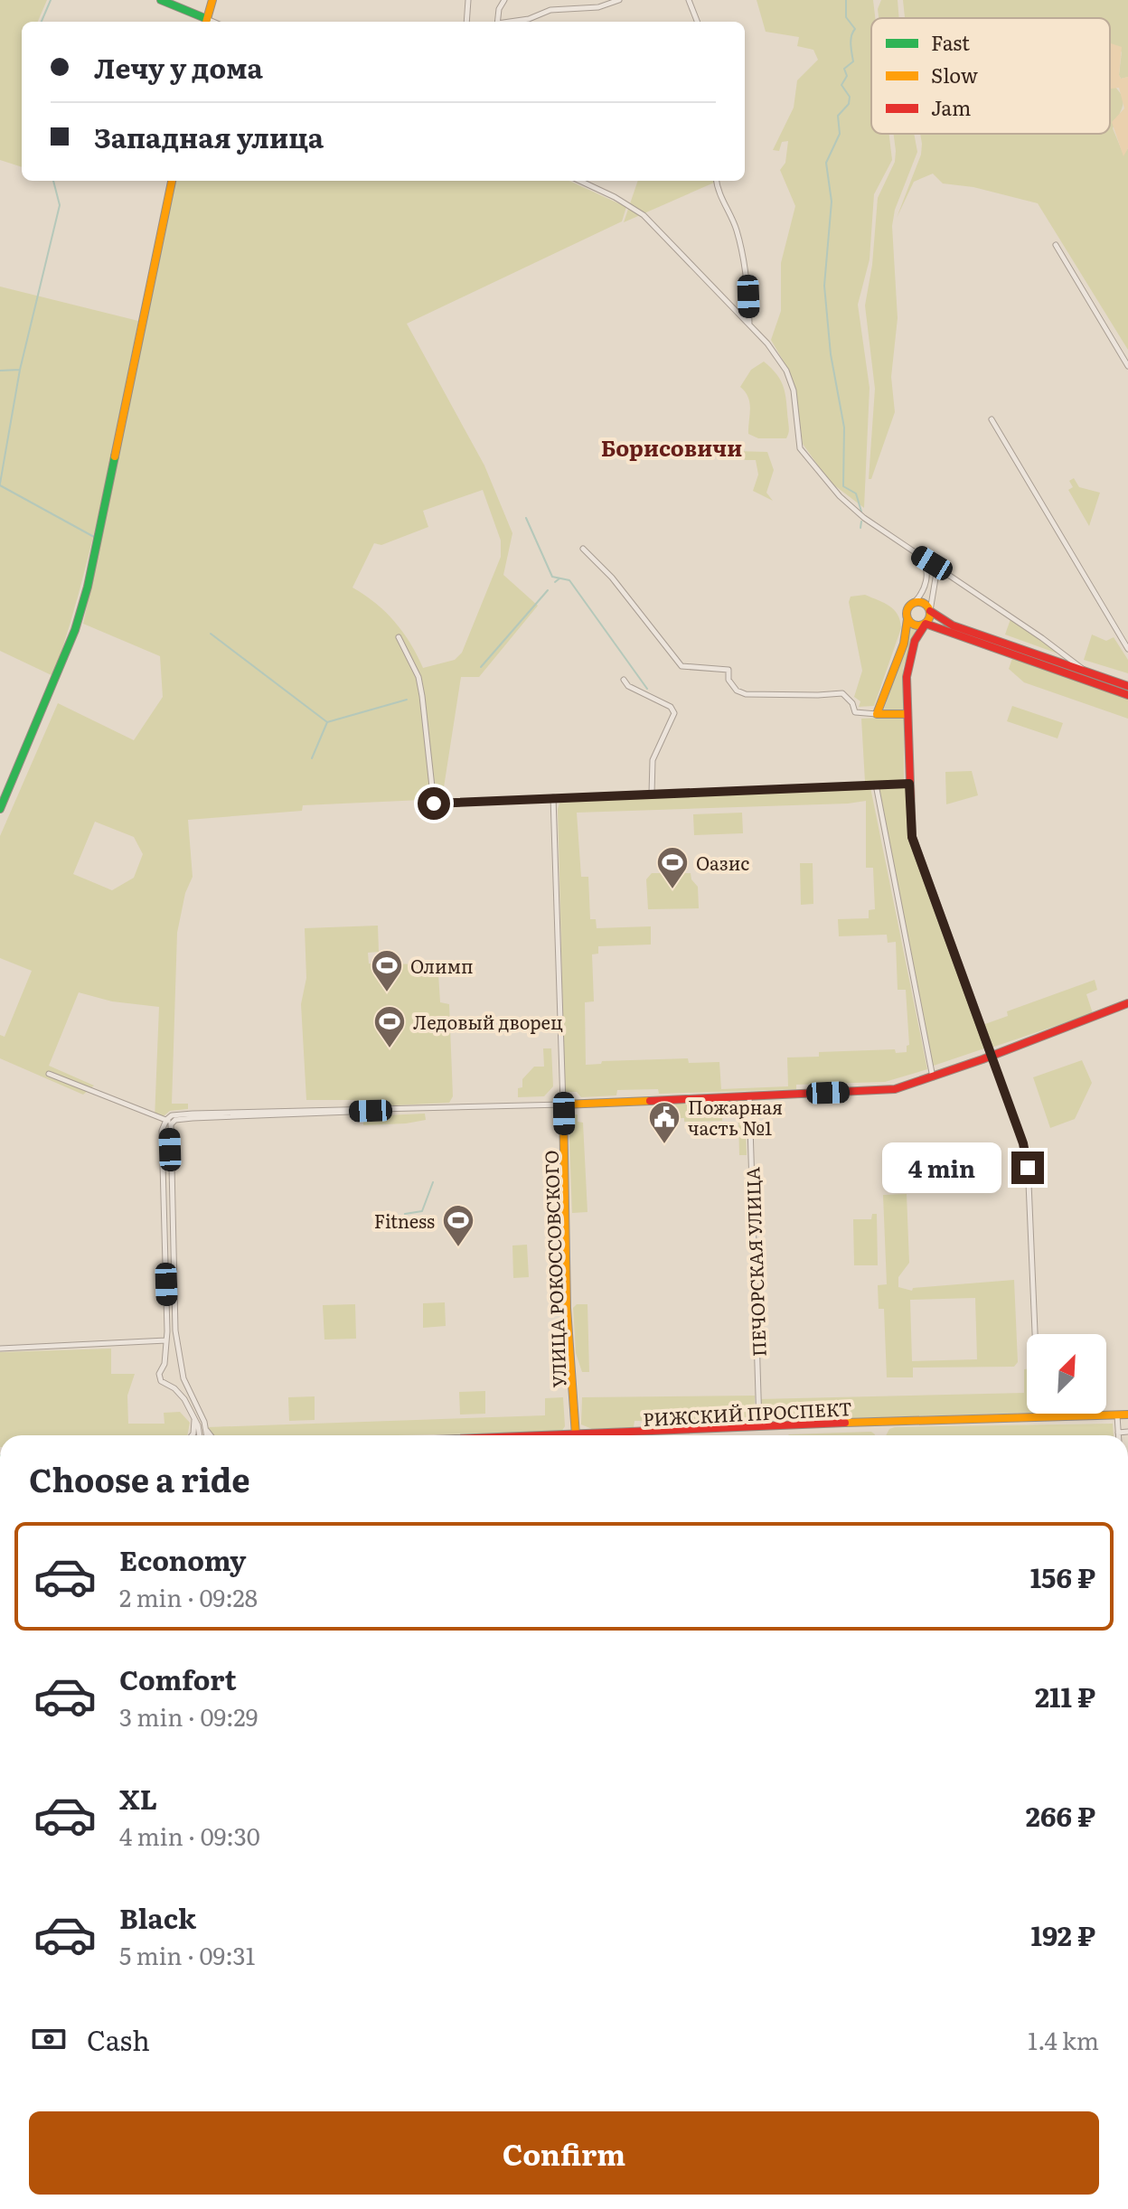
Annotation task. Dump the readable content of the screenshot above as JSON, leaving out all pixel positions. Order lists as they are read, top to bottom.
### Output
{
  "streets": {
    "main road": ["УЛИЦА РОКОССОВСКОГО", "РИЖСКИЙ ПРОСПЕКТ"],
    "street": ["ПЕЧОРСКАЯ УЛИЦА"]
  },
  "crossings": [
    ["ПЕЧОРСКАЯ УЛИЦА", "РИЖСКИЙ ПРОСПЕКТ"]
  ],
  "districts": ["Борисовичи"],
  "places": {
    "sports": [
      "Оазис",
      "Олимп",
      "Ледовый дворец",
      "Fitness"
    ],
    "public building": ["Пожарная часть №1"]
  },
  "legend": ["Fast", "Slow", "Jam"],
  "north": "top right",
  "page": {
    "banner": ["Лечу у дома", "Западная улица"],
    "bubble": "4 min",
    "heading": "Choose a ride",
    "list": [
      {
        "name": "Economy",
        "note": "2 min · 09:28",
        "value": "156 ₽"
      },
      {
        "name": "Comfort",
        "note": "3 min · 09:29",
        "value": "211 ₽"
      },
      {
        "name": "XL",
        "note": "4 min · 09:30",
        "value": "266 ₽"
      },
      {
        "name": "Black",
        "note": "5 min · 09:31",
        "value": "192 ₽"
      }
    ],
    "pay": ["Cash", "1.4 km"],
    "buttons": "Confirm"
  }
}
